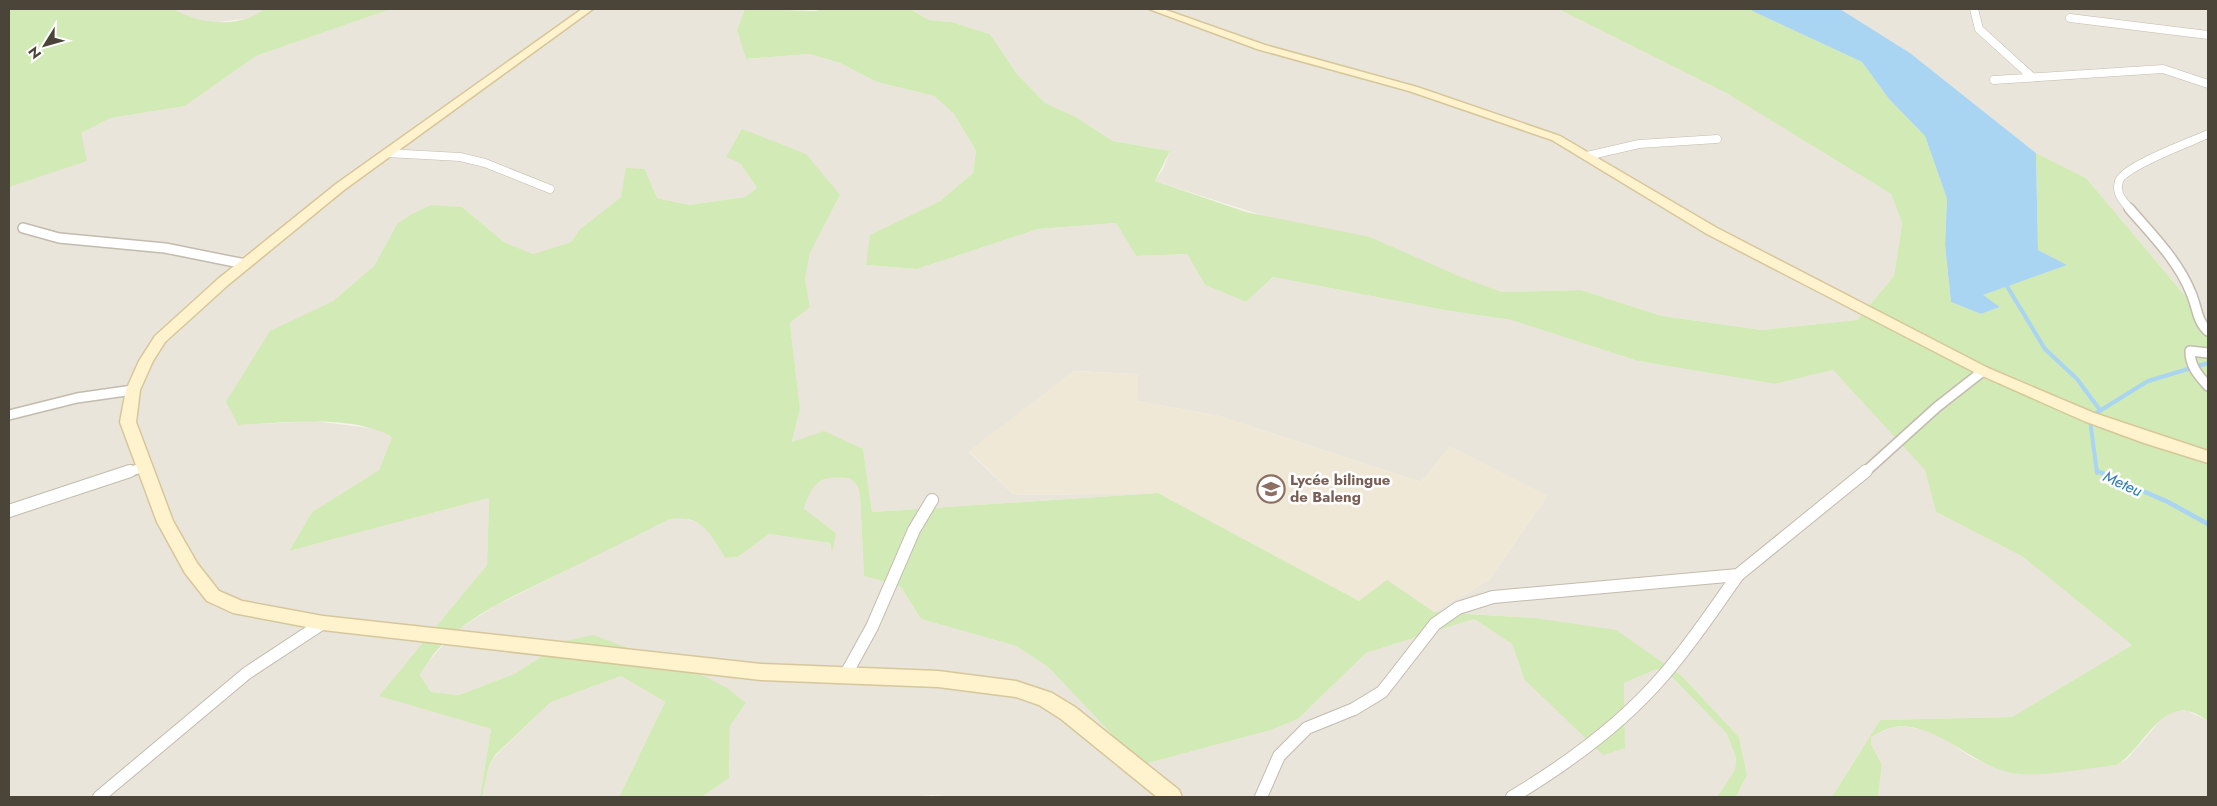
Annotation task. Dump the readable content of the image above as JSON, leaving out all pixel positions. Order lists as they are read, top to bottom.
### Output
{
  "water": ["Meteu"],
  "places": {
    "school or university": ["Lycée bilingue de Baleng"]
  },
  "north": "bottom left"
}
